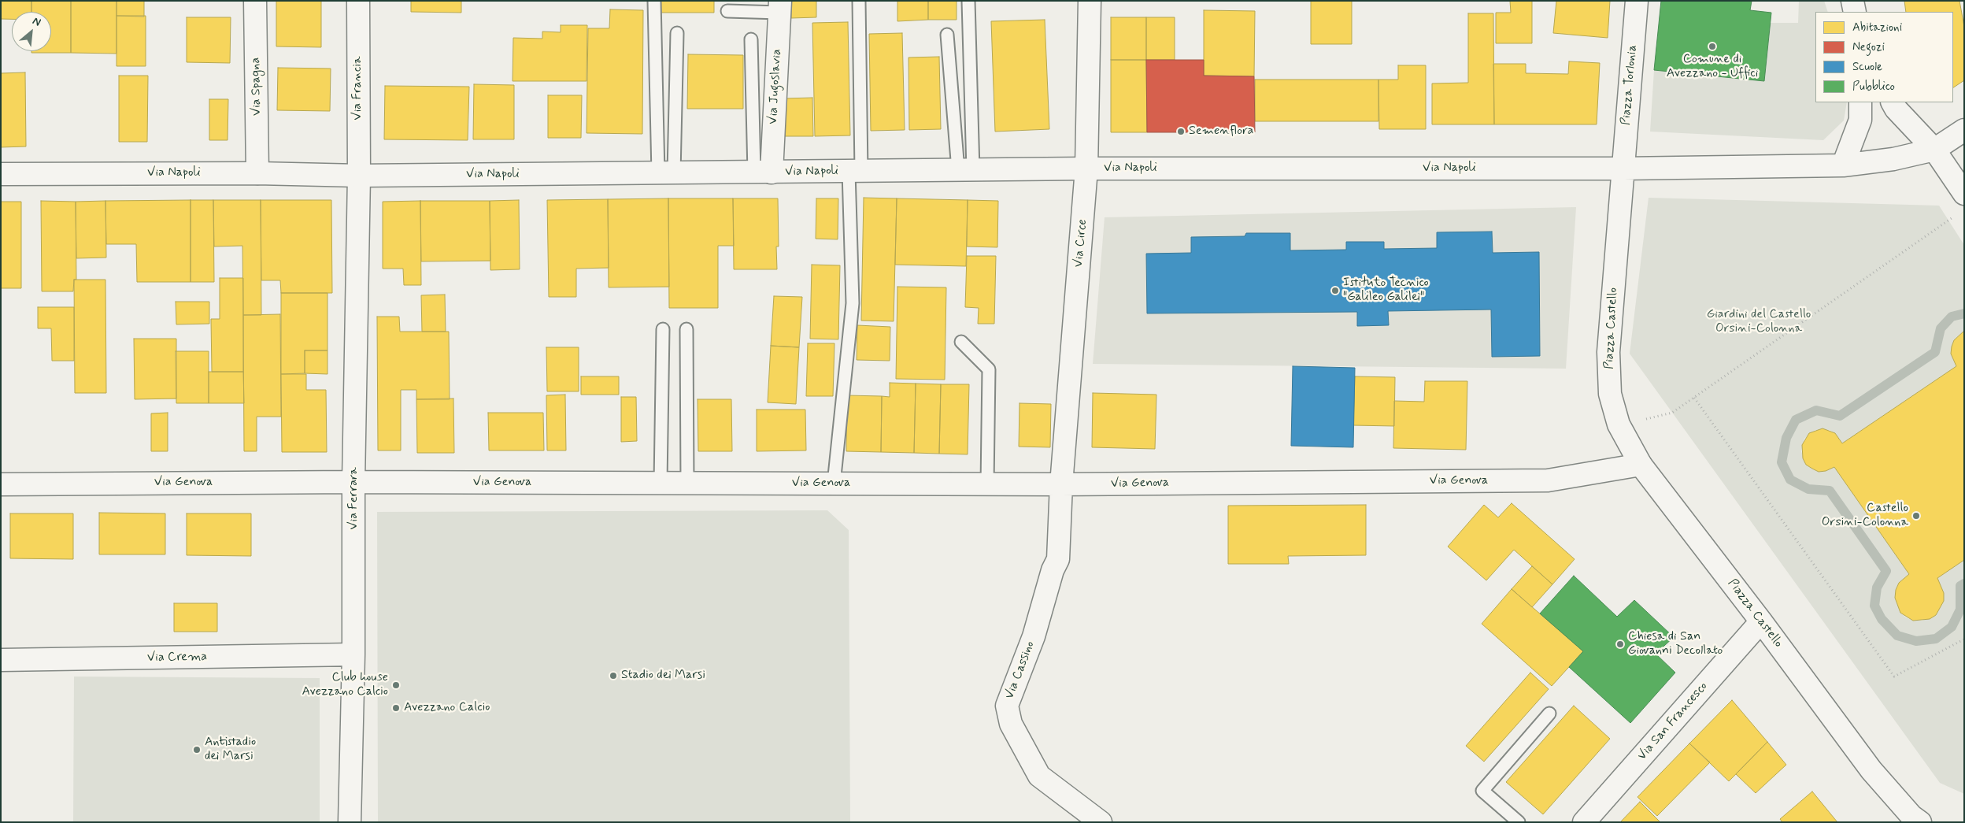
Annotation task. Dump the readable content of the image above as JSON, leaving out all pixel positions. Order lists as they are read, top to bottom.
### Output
{
  "streets": {
    "street": [
      "Piazza Torlonia",
      "Via Spagna",
      "Via Jugoslavia",
      "Via Francia",
      "Via Napoli",
      "Via Circe",
      "Piazza Castello",
      "Via Genova",
      "Via Ferrara",
      "Via Crema",
      "Via Cassino",
      "Via San Francesco"
    ]
  },
  "crossings": [
    ["Piazza Torlonia", "Via Napoli"],
    ["Piazza Torlonia", "Piazza Castello"],
    ["Via Spagna", "Via Napoli"],
    ["Via Jugoslavia", "Via Napoli"],
    ["Via Francia", "Via Napoli"],
    ["Via Francia", "Via Ferrara"],
    ["Via Napoli", "Via Circe"],
    ["Via Napoli", "Piazza Castello"],
    ["Via Napoli", "Via Ferrara"],
    ["Via Circe", "Via Genova"],
    ["Via Circe", "Via Cassino"],
    ["Piazza Castello", "Via Genova"],
    ["Piazza Castello", "Via San Francesco"],
    ["Via Genova", "Via Ferrara"],
    ["Via Genova", "Via Cassino"],
    ["Via Ferrara", "Via Crema"]
  ],
  "parks": ["Giardini del Castello Orsini-Colonna"],
  "places": [
    "Comune di Avezzano - Uffici",
    "Semenflora",
    "Istituto Tecnico \"Galileo Galilei\"",
    "Castello Orsini-Colonna",
    "Chiesa di San Giovanni Decollato",
    "Stadio dei Marsi",
    "Club house Avezzano Calcio",
    "Avezzano Calcio",
    "Antistadio dei Marsi"
  ],
  "legend": [
    "Abitazioni",
    "Negozi",
    "Scuole",
    "Pubblico"
  ],
  "north": "top right"
}
